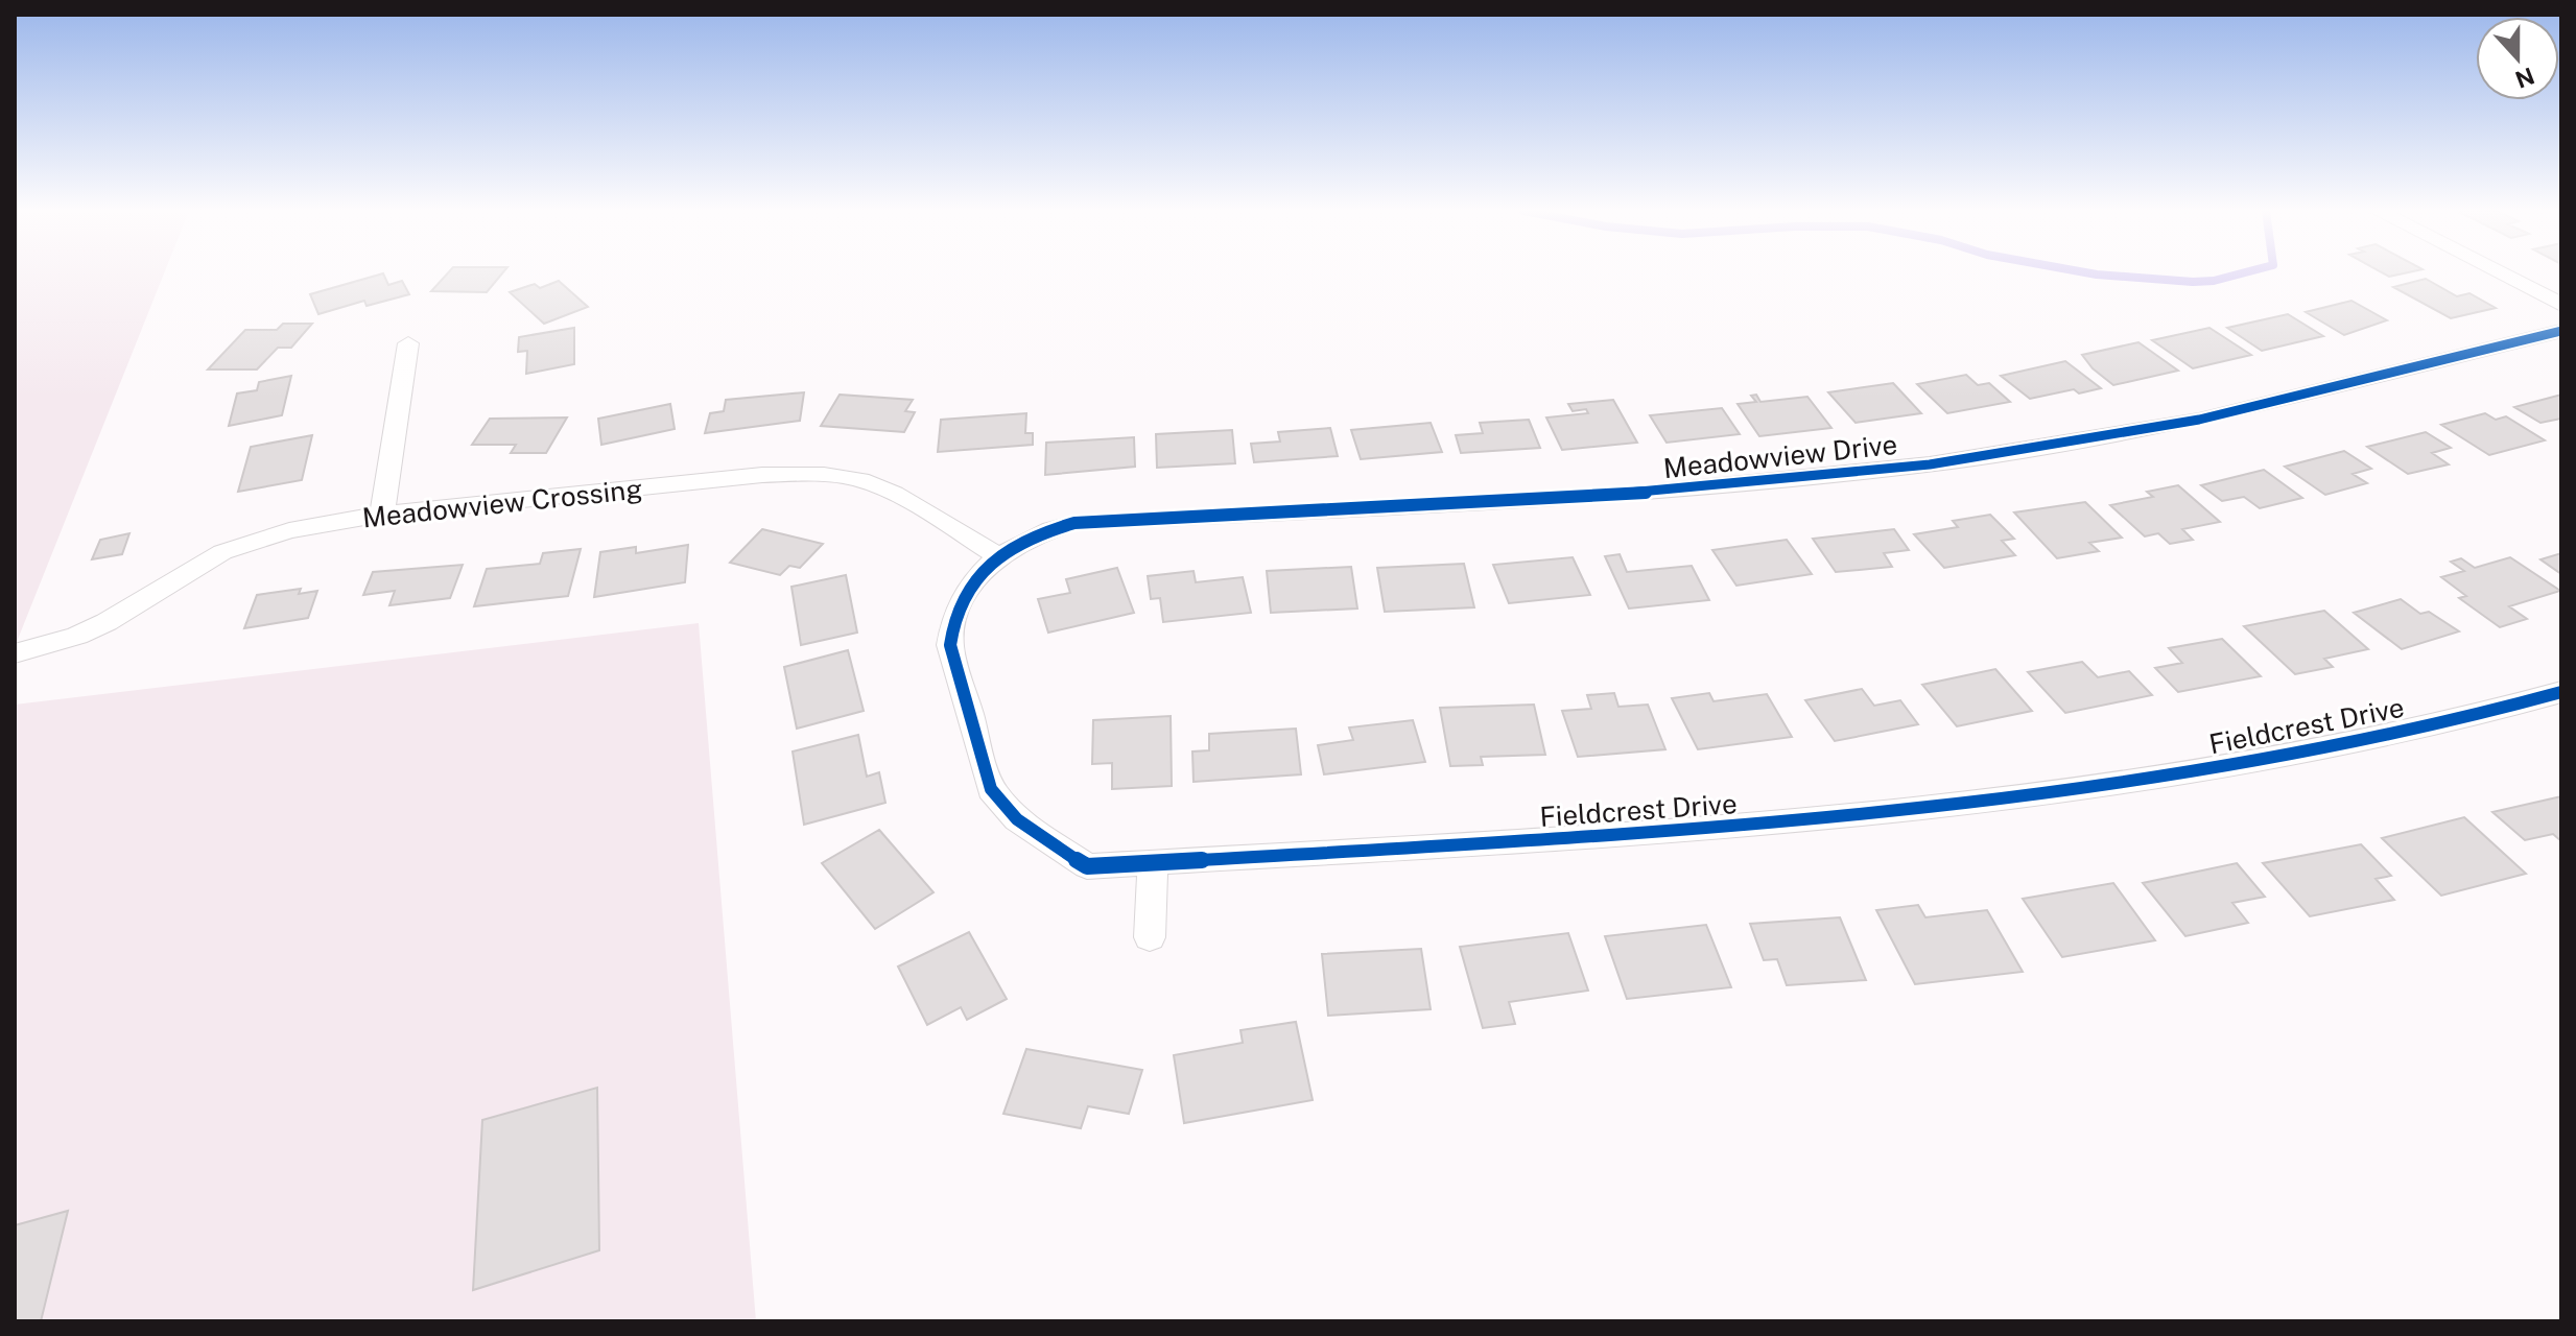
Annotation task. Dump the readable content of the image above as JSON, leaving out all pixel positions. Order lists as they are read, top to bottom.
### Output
{
  "streets": {
    "street": ["Meadowview Drive", "Meadowview Crossing", "Fieldcrest Drive"]
  },
  "crossings": [
    ["Meadowview Drive", "Meadowview Crossing"],
    ["Meadowview Drive", "Fieldcrest Drive"],
    ["Meadowview Crossing", "Fieldcrest Drive"]
  ],
  "north": "bottom"
}
